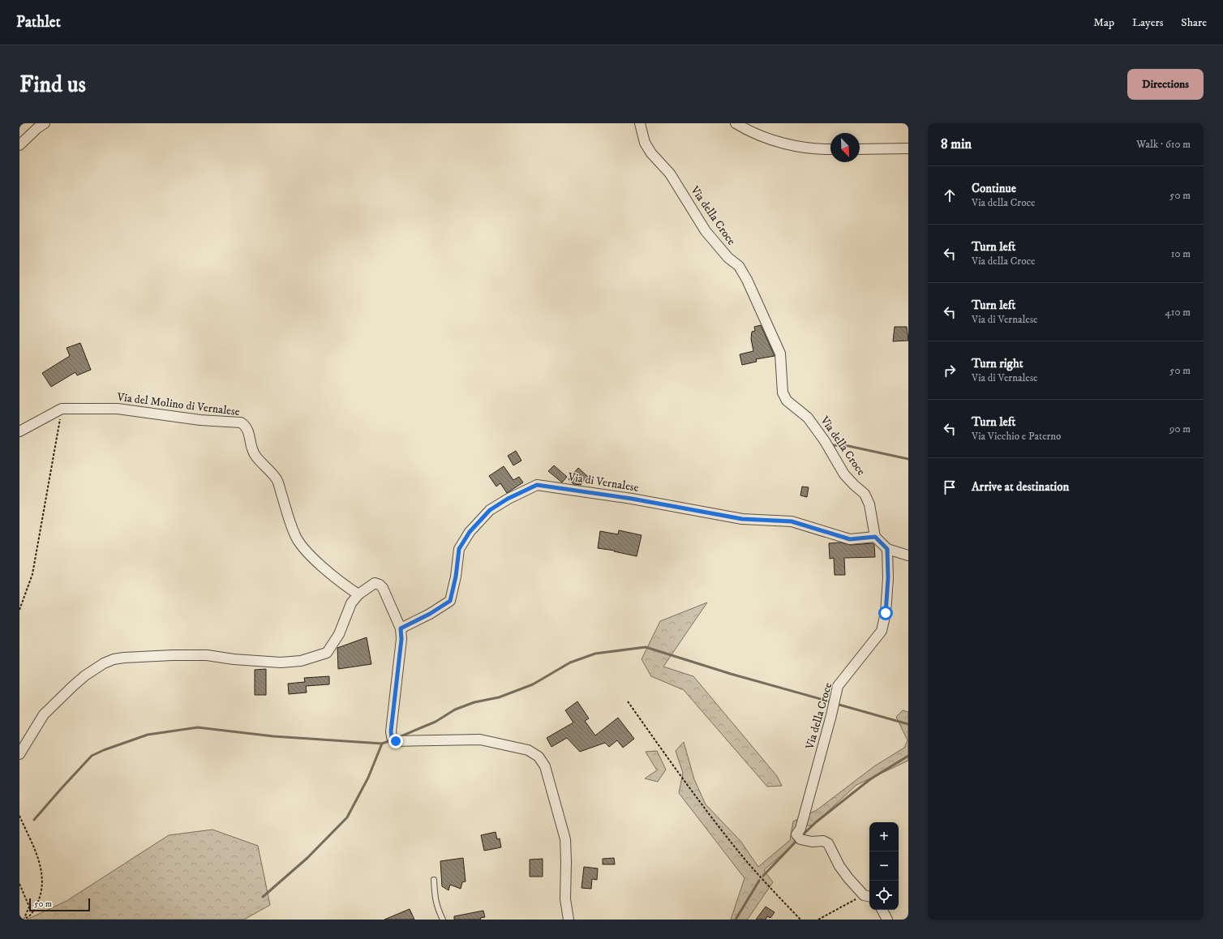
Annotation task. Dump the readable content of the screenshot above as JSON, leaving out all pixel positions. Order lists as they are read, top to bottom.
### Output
{
  "streets": {
    "street": ["Via della Croce", "Via del Molino di Vernalese", "Via di Vernalese"]
  },
  "crossings": [
    ["Via della Croce", "Via di Vernalese"]
  ],
  "scale_bar": "50 m",
  "north": "bottom right",
  "page": {
    "header": "Pathlet",
    "nav": ["Map", "Layers", "Share"],
    "buttons": "Directions",
    "title": "Find us",
    "heading": ["8 min", "Walk · 610 m"],
    "list": [
      ["Continue", "Via della Croce", "50 m"],
      ["Turn left", "Via della Croce", "10 m"],
      ["Turn left", "Via di Vernalese", "410 m"],
      ["Turn right", "Via di Vernalese", "50 m"],
      ["Turn left", "Via Vicchio e Paterno", "90 m"],
      "Arrive at destination"
    ],
    "map_buttons": ["+", "−"],
    "scale": "50 m"
  }
}
